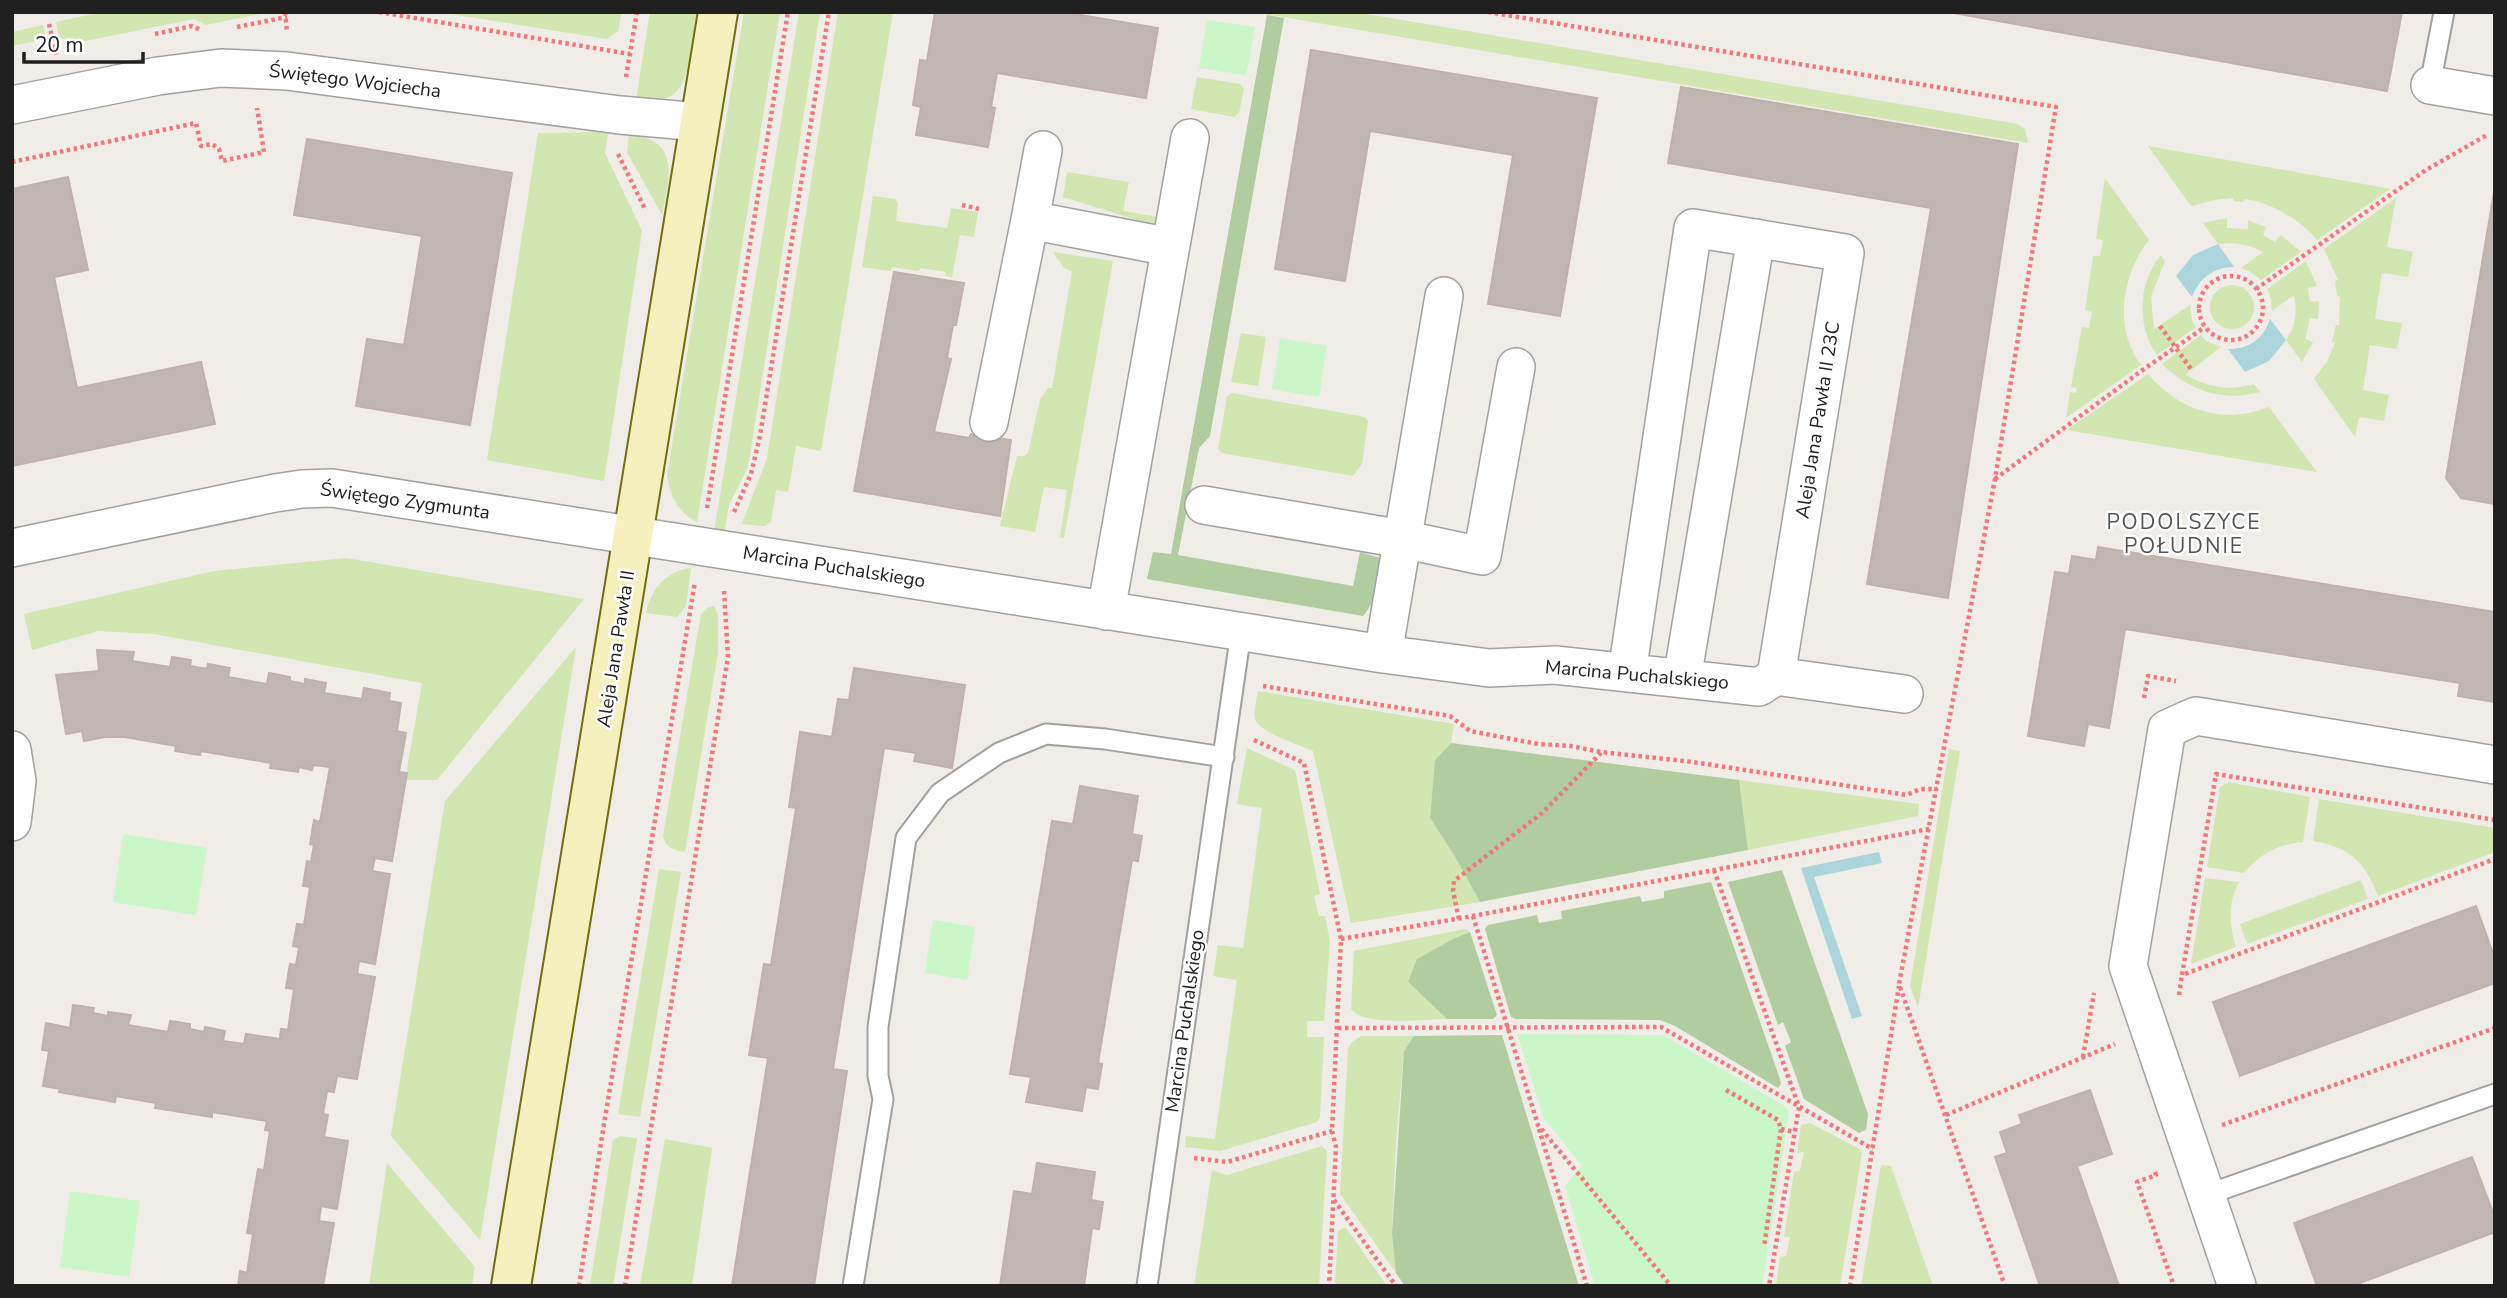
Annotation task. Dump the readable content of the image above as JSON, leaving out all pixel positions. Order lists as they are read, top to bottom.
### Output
{
  "streets": {
    "street": [
      "Świętego Wojciecha",
      "Aleja Jana Pawła II 23C",
      "Świętego Zygmunta",
      "Marcina Puchalskiego",
      "Aleja Jana Pawła II"
    ]
  },
  "crossings": [
    ["Świętego Wojciecha", "Aleja Jana Pawła II"],
    ["Aleja Jana Pawła II 23C", "Marcina Puchalskiego"],
    ["Świętego Zygmunta", "Marcina Puchalskiego"],
    ["Świętego Zygmunta", "Aleja Jana Pawła II"],
    ["Marcina Puchalskiego", "Aleja Jana Pawła II"]
  ],
  "districts": ["PODOLSZYCE POŁUDNIE"],
  "scale_bar": "20 m"
}
